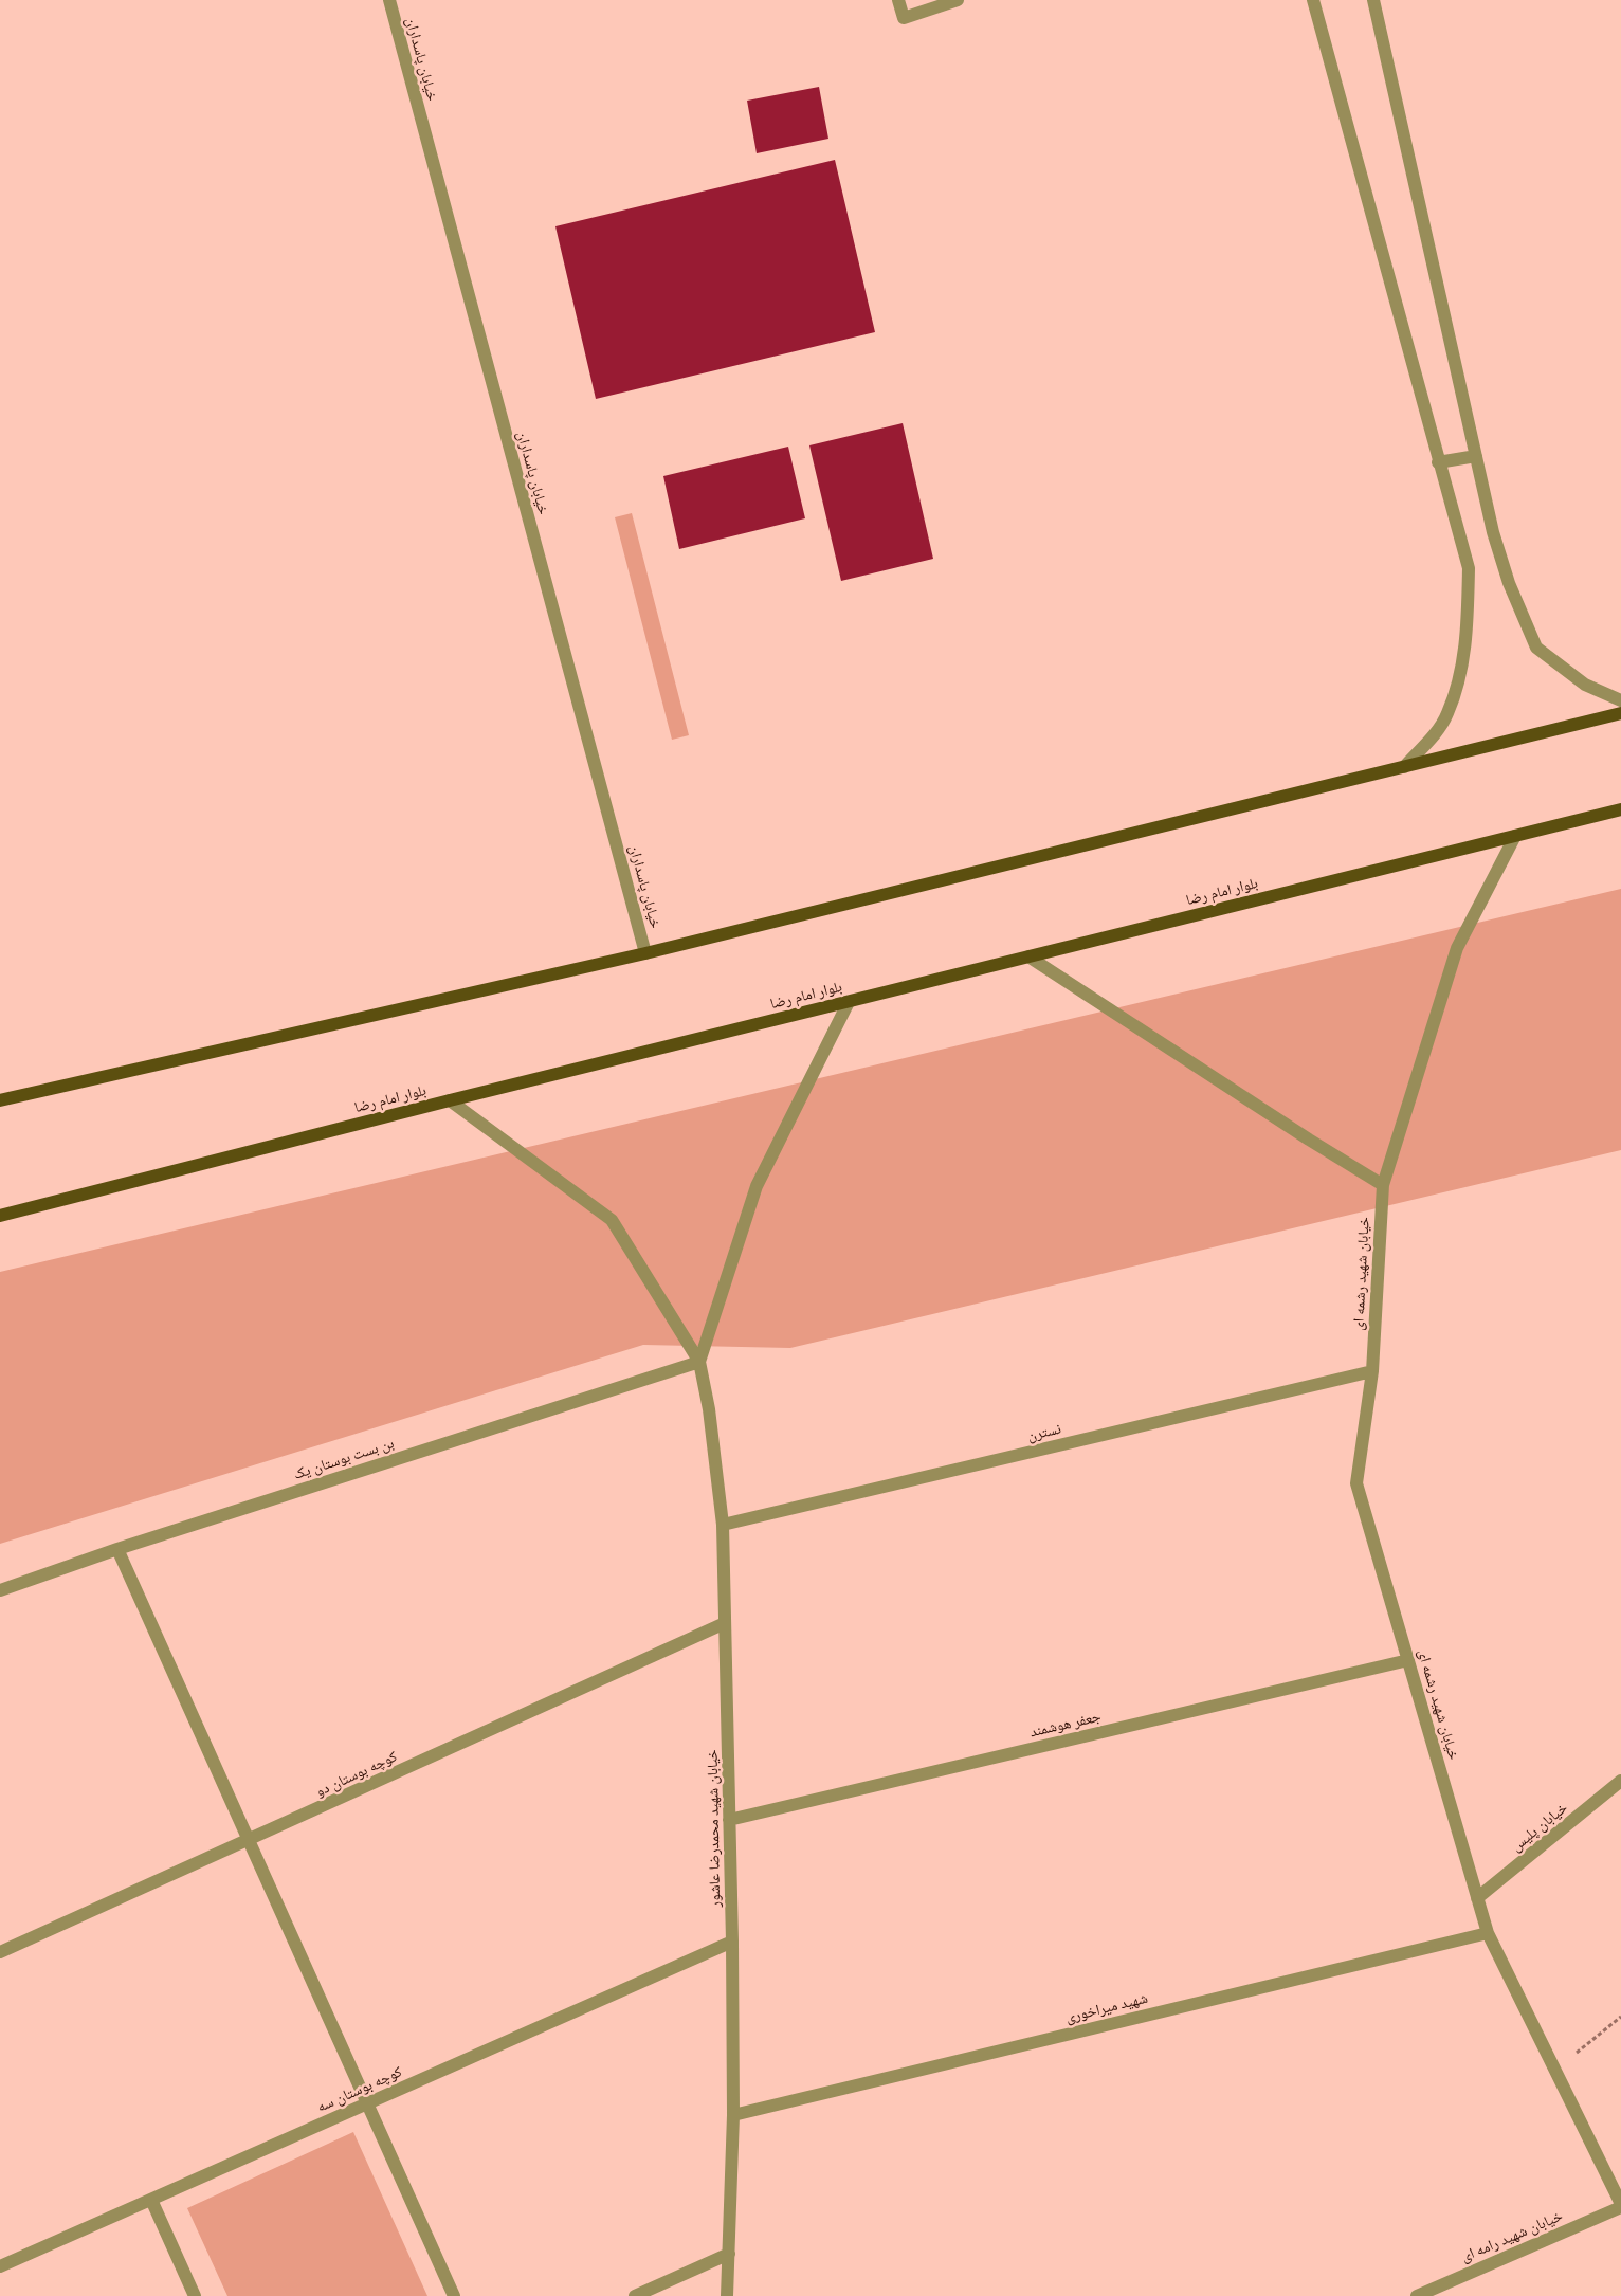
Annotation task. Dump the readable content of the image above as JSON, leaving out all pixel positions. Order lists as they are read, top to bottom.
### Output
{
  "streets": {
    "main road": ["بلوار امام رضا"],
    "street": [
      "خیابان پاسداران",
      "خیابان شهید رشمه ای",
      "نسترن",
      "بن بست بوستان یک",
      "جعفر هوشمند",
      "کوچه بوستان دو",
      "خیابان پلیس",
      "خیابان شهید محمدرضا عاشور",
      "شهید میراخوری",
      "کوچه بوستان سه",
      "خیابان شهید رامه ای"
    ]
  },
  "crossings": [
    ["بلوار امام رضا", "خیابان شهید رشمه ای"],
    ["خیابان شهید رشمه ای", "نسترن"],
    ["خیابان شهید رشمه ای", "جعفر هوشمند"],
    ["خیابان شهید رشمه ای", "خیابان پلیس"],
    ["خیابان شهید رشمه ای", "شهید میراخوری"],
    ["نسترن", "خیابان شهید محمدرضا عاشور"],
    ["بن بست بوستان یک", "خیابان شهید محمدرضا عاشور"],
    ["جعفر هوشمند", "خیابان شهید محمدرضا عاشور"],
    ["کوچه بوستان دو", "خیابان شهید محمدرضا عاشور"],
    ["خیابان شهید محمدرضا عاشور", "شهید میراخوری"],
    ["خیابان شهید محمدرضا عاشور", "کوچه بوستان سه"]
  ]
}
